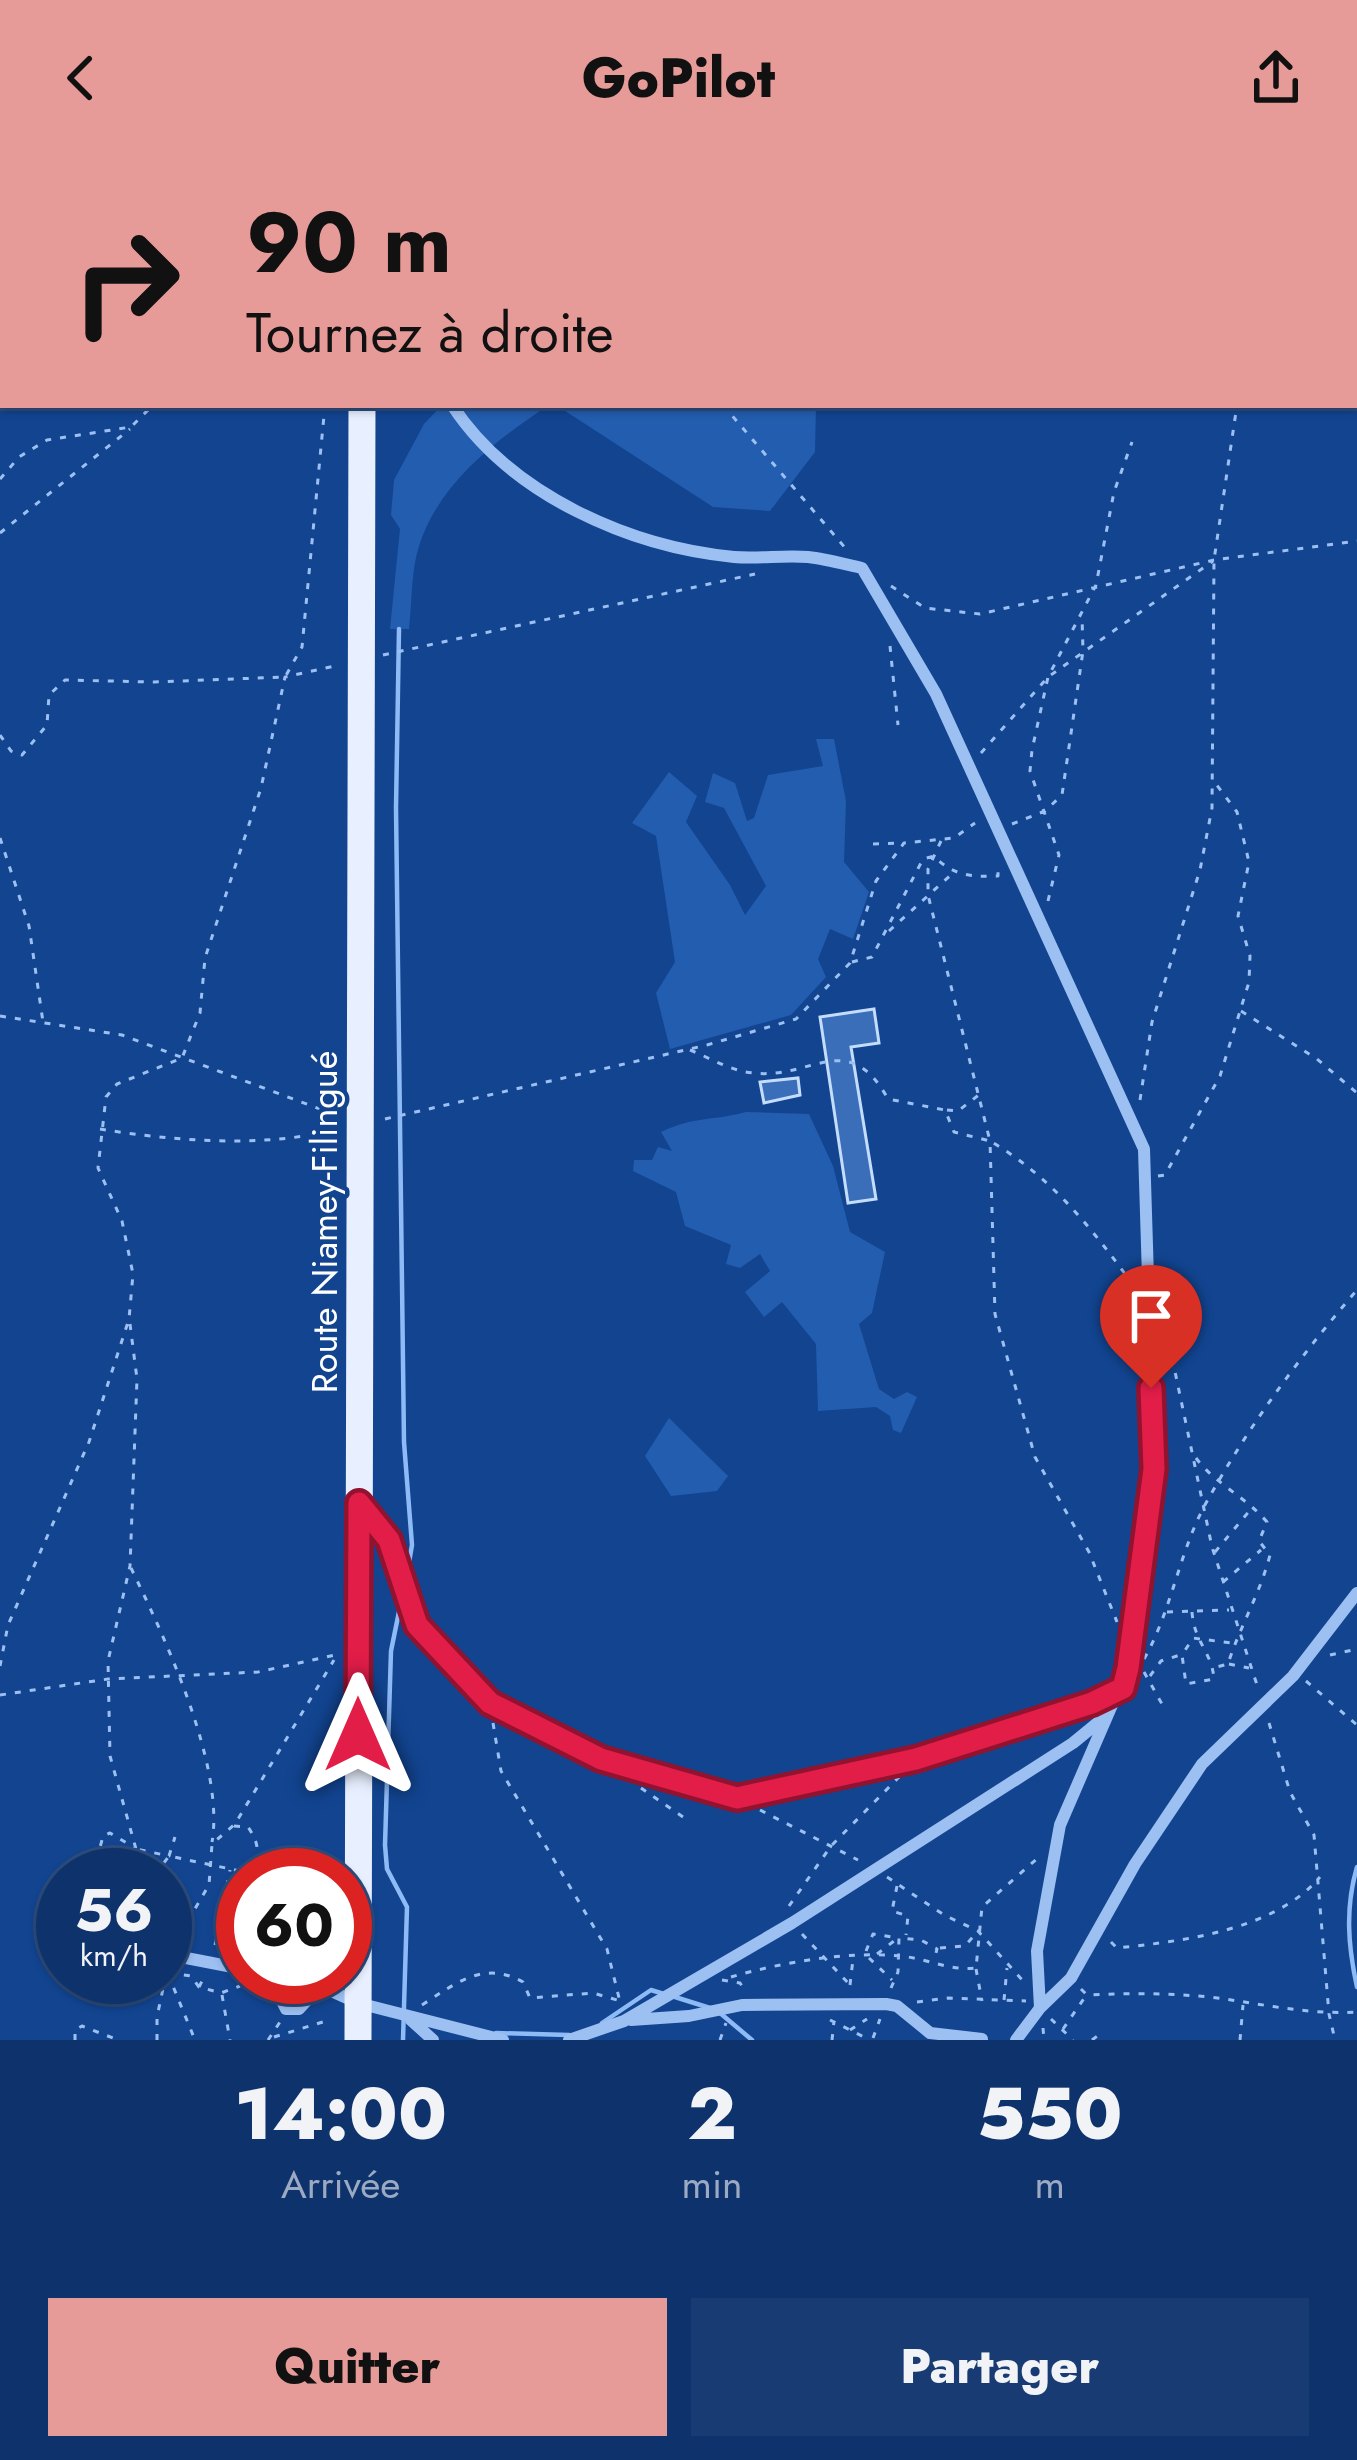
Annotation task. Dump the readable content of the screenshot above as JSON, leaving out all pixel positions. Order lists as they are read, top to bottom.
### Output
{
  "streets": {
    "main road": ["Route Niamey-Filingué"]
  },
  "page": {
    "header": "GoPilot",
    "turn": ["90 m", "Tournez à droite"],
    "speed": "56 km/h",
    "limit": "60",
    "eta": [
      "14:00",
      "Arrivée",
      "2",
      "min",
      "550",
      "m"
    ],
    "buttons": ["Quitter", "Partager"]
  }
}
